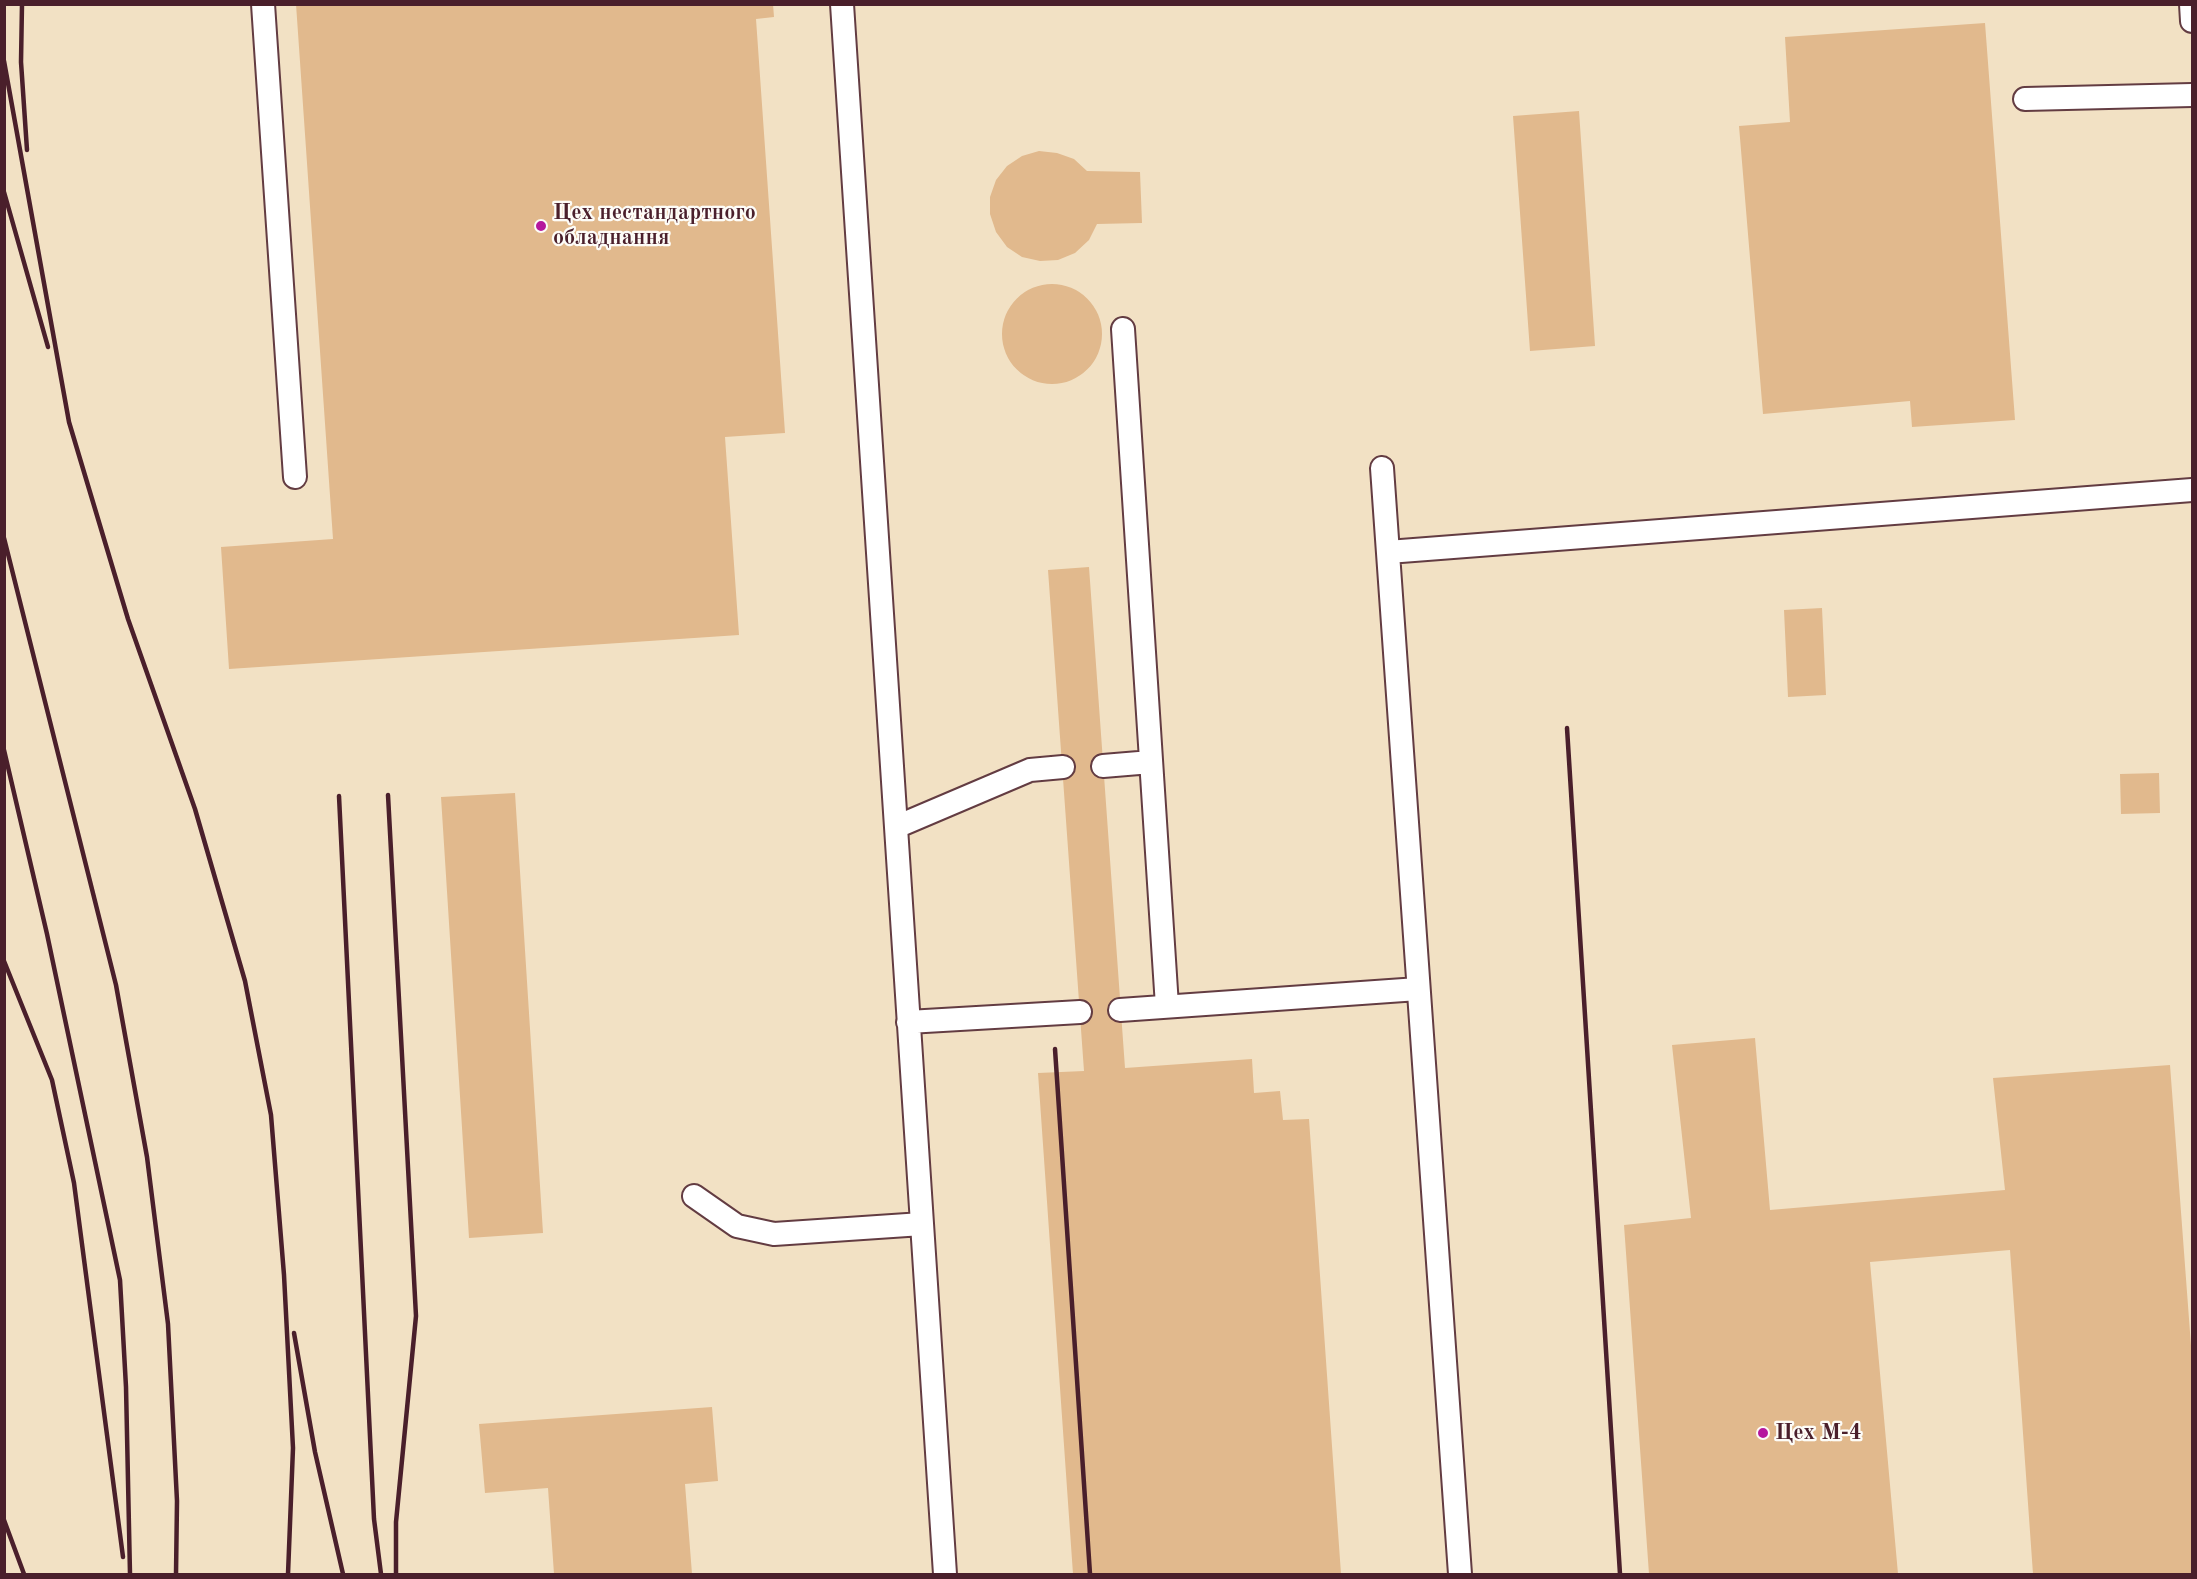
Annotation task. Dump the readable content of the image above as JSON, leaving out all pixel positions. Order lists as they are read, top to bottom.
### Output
{
  "places": ["Цех нестандартного обладнання", "Цех М-4"]
}
